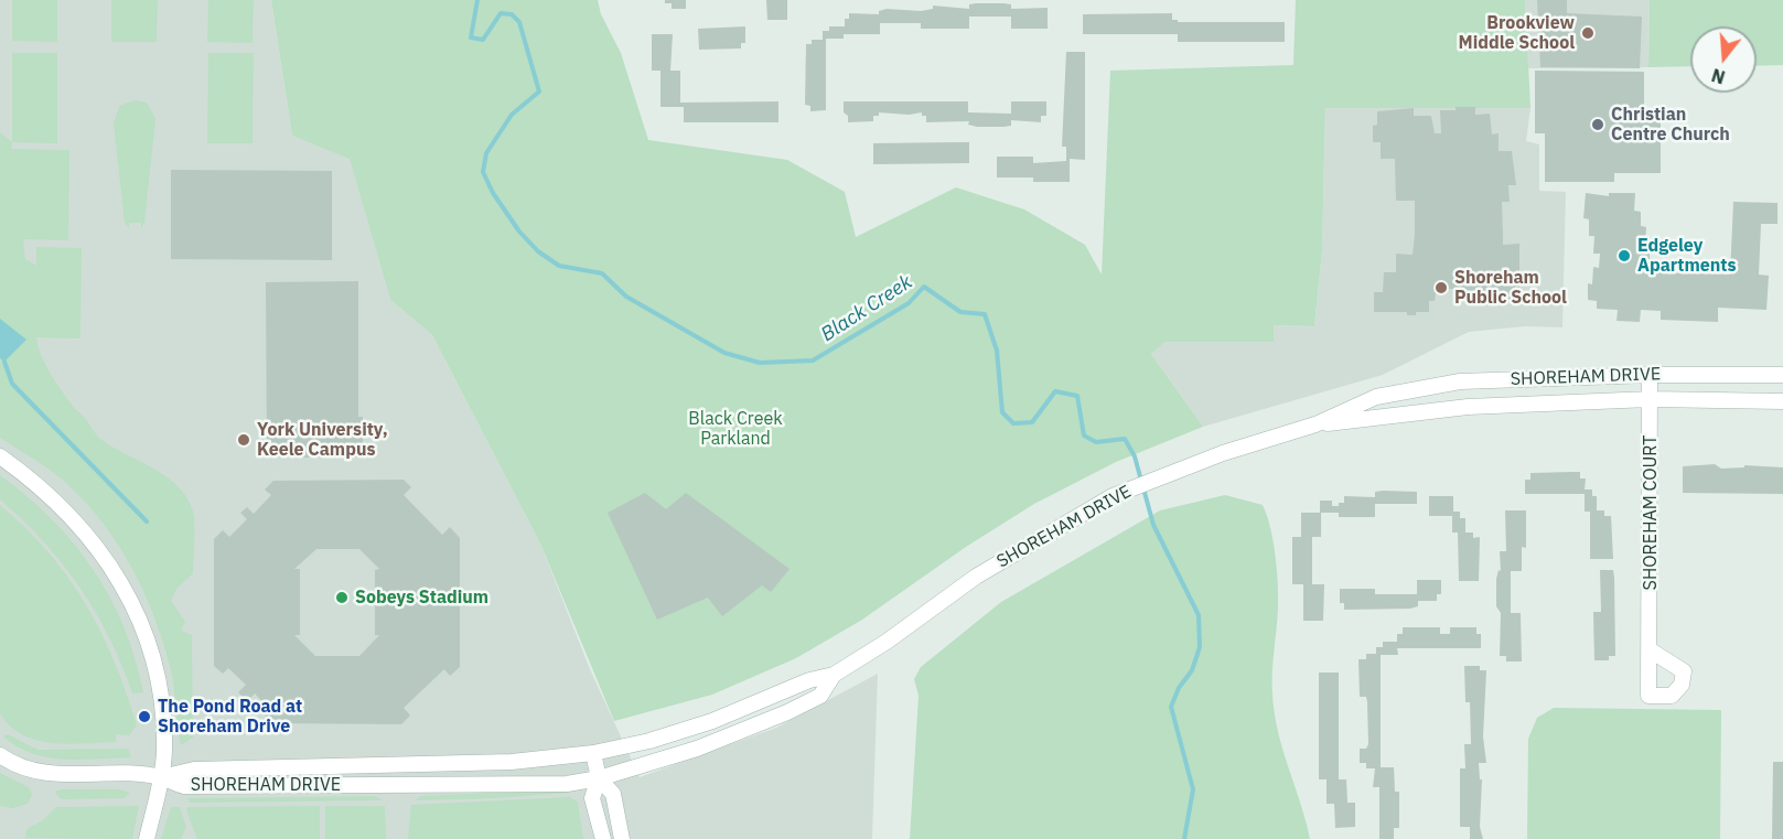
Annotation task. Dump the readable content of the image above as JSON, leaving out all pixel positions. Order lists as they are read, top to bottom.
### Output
{
  "streets": {
    "street": ["SHOREHAM DRIVE", "SHOREHAM COURT"]
  },
  "crossings": [
    ["SHOREHAM DRIVE", "SHOREHAM COURT"]
  ],
  "water": ["Black Creek"],
  "parks": ["Black Creek Parkland"],
  "places": [
    "Brookview Middle School",
    "Christian Centre Church",
    "Edgeley Apartments",
    "Shoreham Public School",
    "York University, Keele Campus",
    "Sobeys Stadium",
    "The Pond Road at Shoreham Drive"
  ],
  "north": "bottom"
}
